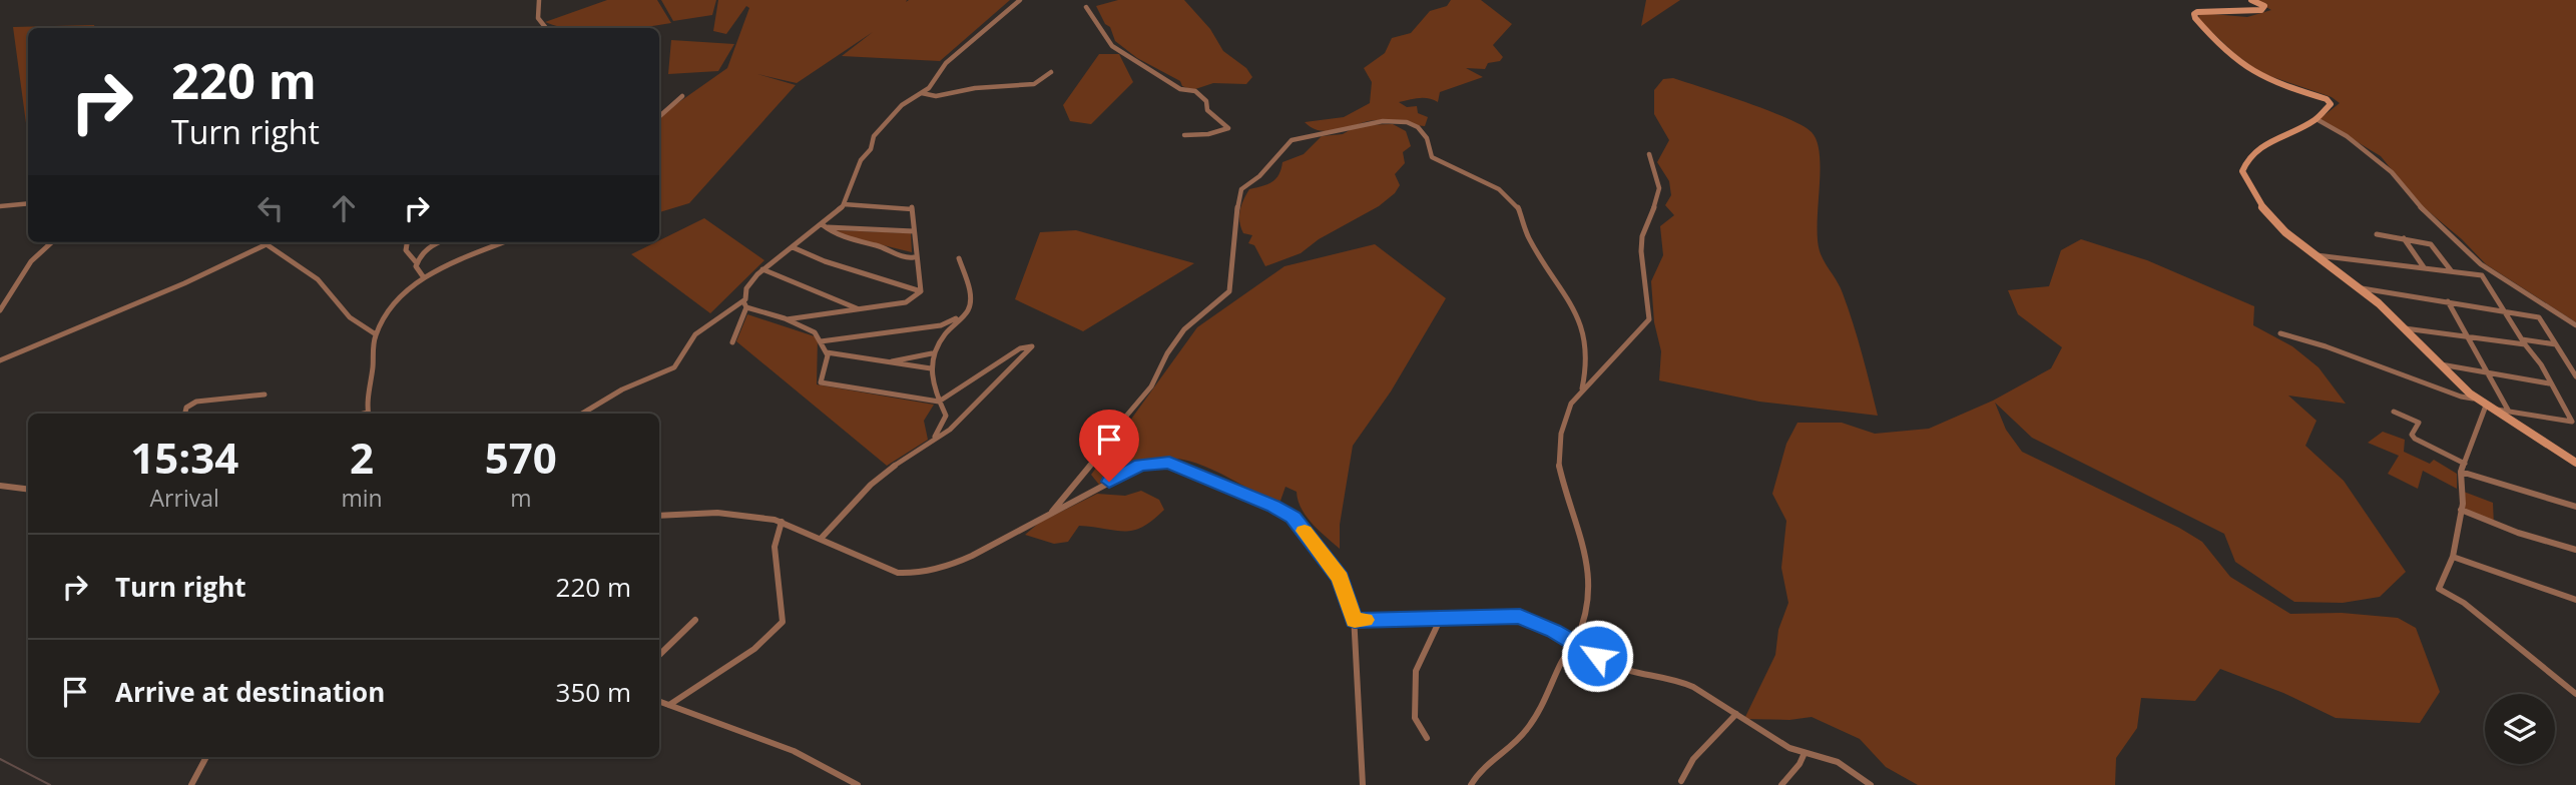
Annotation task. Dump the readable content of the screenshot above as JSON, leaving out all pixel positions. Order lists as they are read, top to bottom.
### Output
{
  "page": {
    "turn": ["220 m", "Turn right"],
    "eta": [
      "15:34",
      "Arrival",
      "2",
      "min",
      "570",
      "m"
    ],
    "list": [
      {
        "name": "Turn right",
        "value": "220 m"
      },
      {
        "name": "Arrive at destination",
        "value": "350 m"
      }
    ]
  }
}
